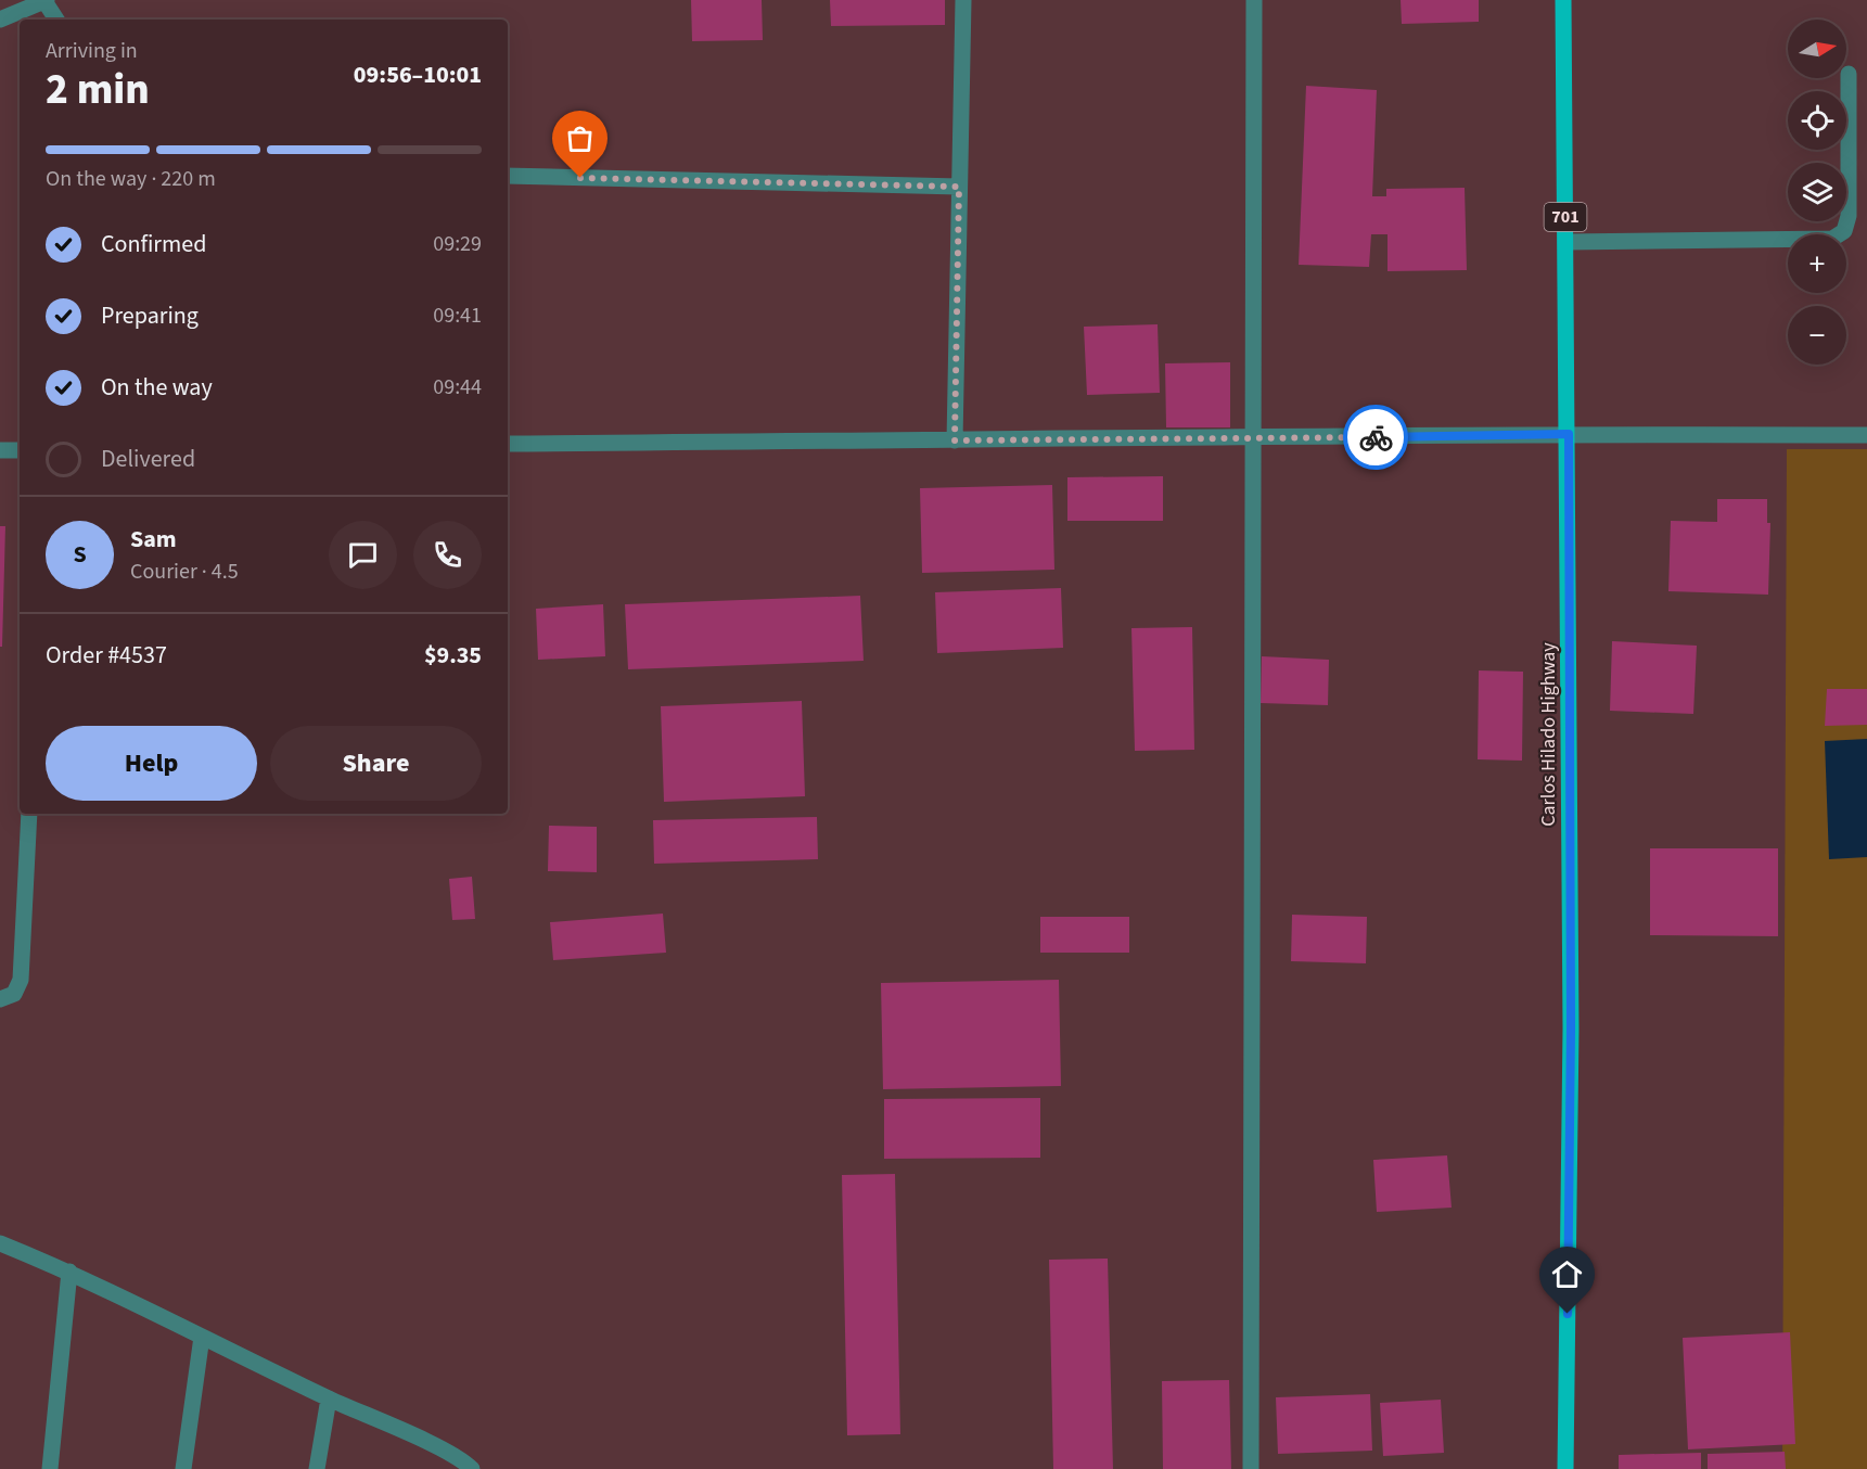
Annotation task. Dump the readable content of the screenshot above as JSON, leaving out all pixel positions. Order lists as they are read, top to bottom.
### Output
{
  "streets": {
    "main road": ["701", "Carlos Hilado Highway"]
  },
  "north": "right",
  "page": {
    "map_buttons": ["+", "−"],
    "heading": ["2 min", "Arriving in", "09:56–10:01"],
    "panel": [
      "Sam",
      "Courier · 4.5",
      "Order #4537",
      "$9.35"
    ],
    "bar": "On the way · 220 m",
    "list": [
      ["Confirmed", "09:29"],
      ["Preparing", "09:41"],
      ["On the way", "09:44"],
      "Delivered"
    ],
    "round": "S",
    "buttons": ["Help", "Share"]
  }
}
